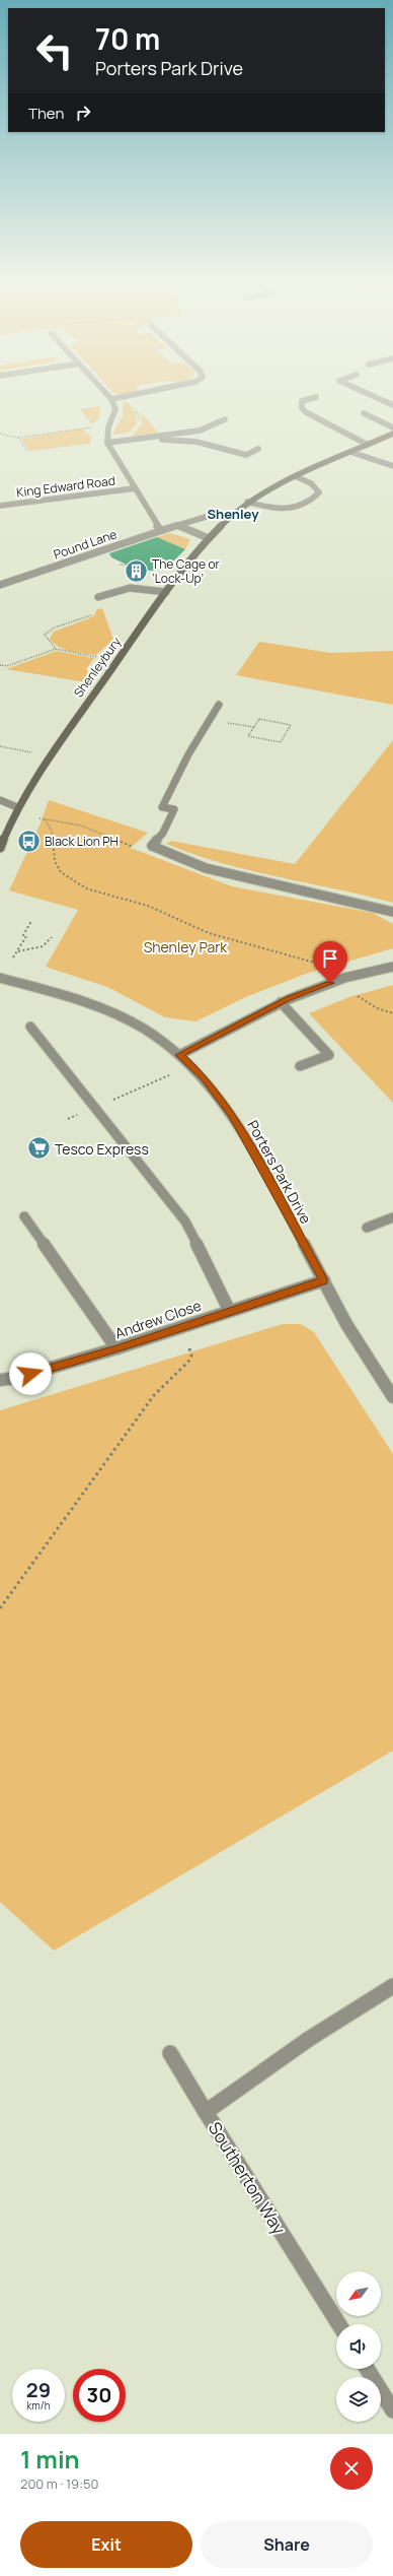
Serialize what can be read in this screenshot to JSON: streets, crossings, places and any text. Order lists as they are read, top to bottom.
{
  "streets": {
    "main road": ["Shenleybury"],
    "street": [
      "King Edward Road",
      "Pound Lane",
      "Porters Park Drive",
      "Andrew Close",
      "Southerton Way"
    ]
  },
  "crossings": [
    ["Pound Lane", "Shenleybury"],
    ["Porters Park Drive", "Andrew Close"]
  ],
  "districts": ["Shenley"],
  "parks": ["Shenley Park"],
  "places": {
    "building": ["The Cage or ‘Lock-Up’"],
    "bus stop": ["Black Lion PH"],
    "supermarket": ["Tesco Express"]
  },
  "north": "bottom left",
  "page": {
    "turn": ["70 m", "Porters Park Drive"],
    "then": "Then",
    "speed": "29 km/h",
    "limit": "30",
    "heading": ["1 min", "200 m · 19:50"],
    "buttons": ["Exit", "Share"]
  }
}
